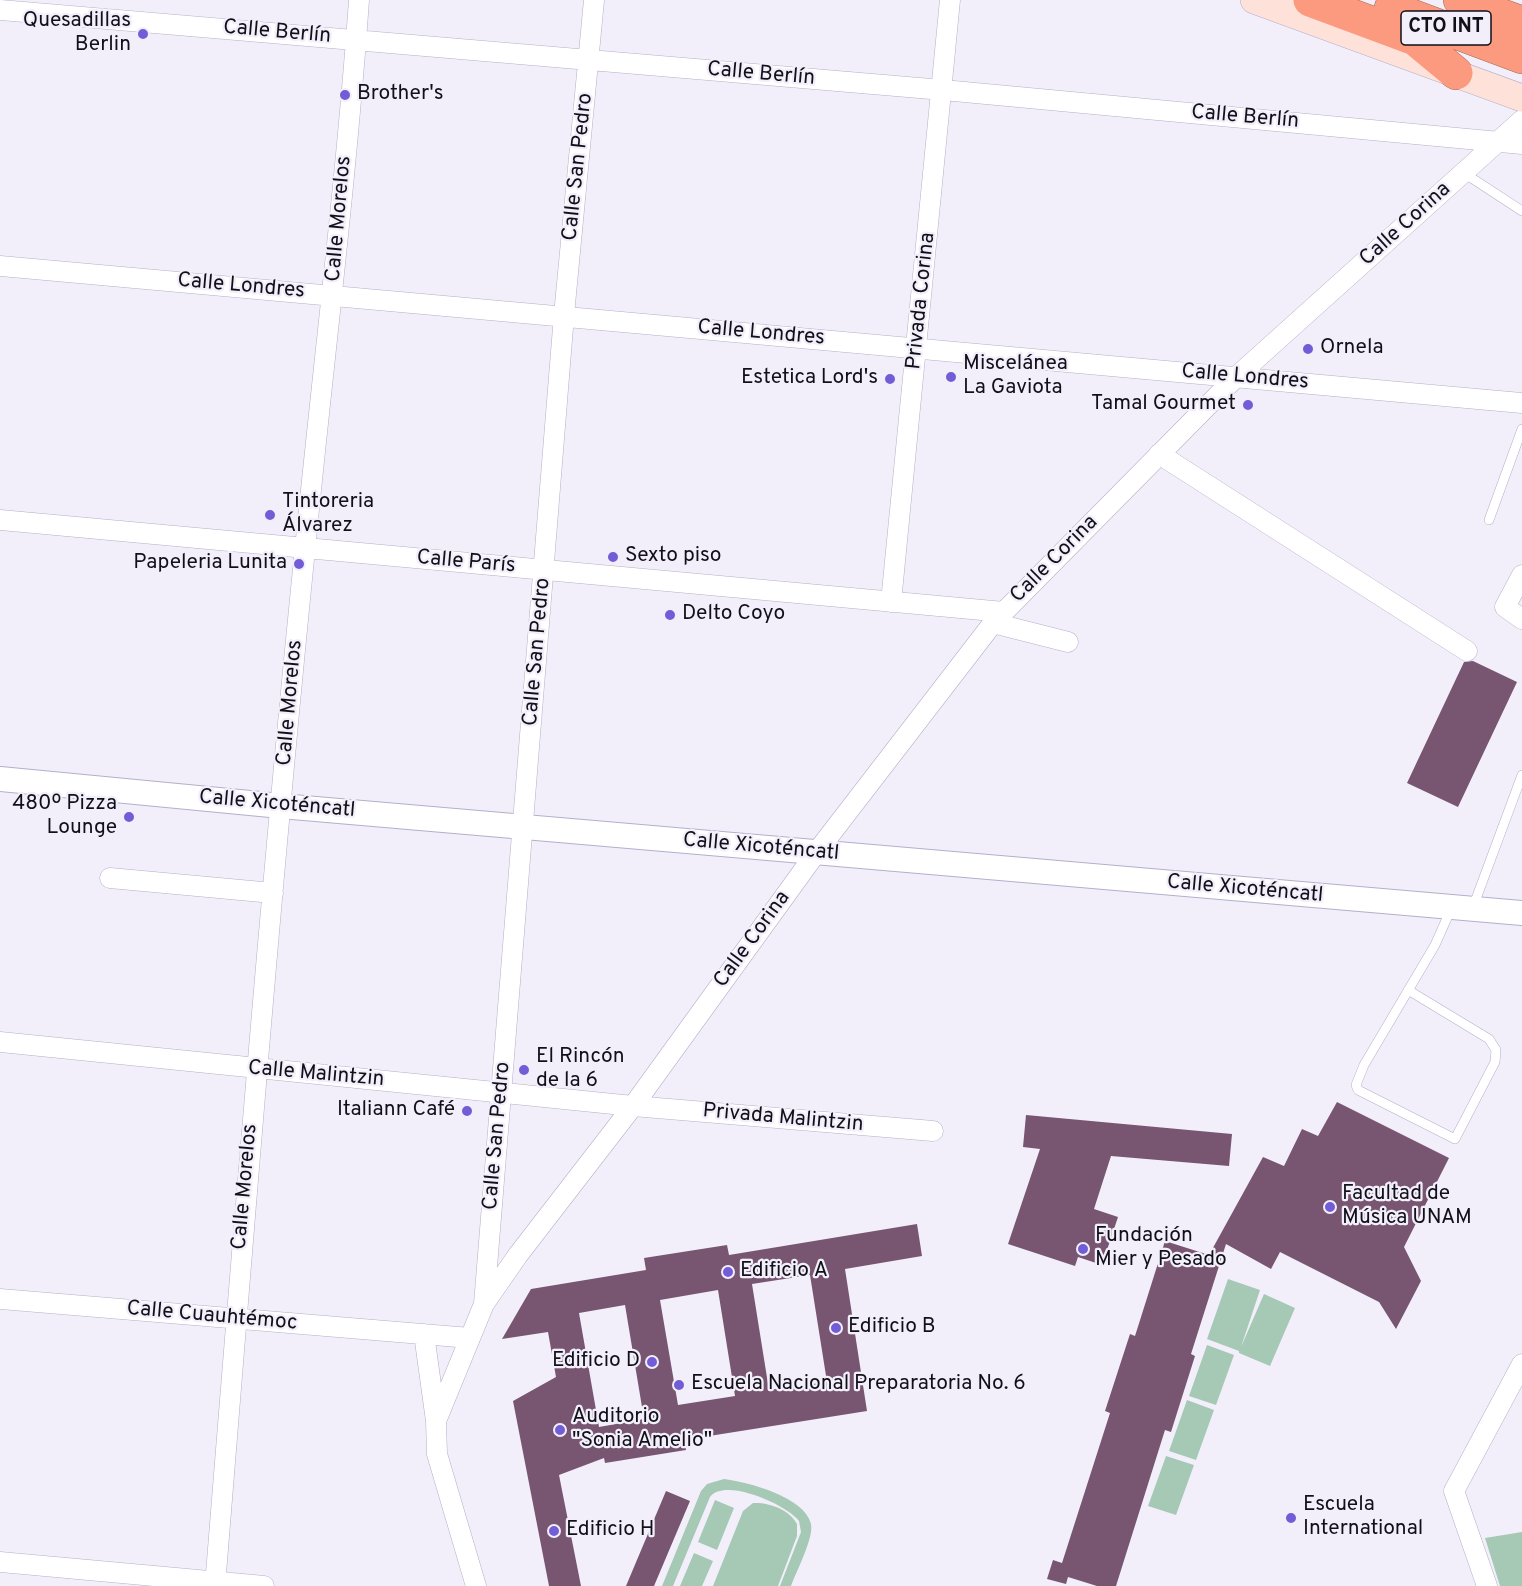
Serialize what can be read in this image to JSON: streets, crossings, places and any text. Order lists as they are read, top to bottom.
{
  "streets": {
    "highway": ["CTO INT"],
    "street": [
      "Calle Berlín",
      "Calle San Pedro",
      "Calle Morelos",
      "Calle Corina",
      "Calle Londres",
      "Privada Corina",
      "Calle París",
      "Calle Xicoténcatl",
      "Calle Malintzin",
      "Privada Malintzin",
      "Calle Cuauhtémoc"
    ]
  },
  "crossings": [
    ["Calle Berlín", "Calle San Pedro"],
    ["Calle Berlín", "Calle Morelos"],
    ["Calle Berlín", "Calle Corina"],
    ["Calle Berlín", "Privada Corina"],
    ["Calle San Pedro", "Calle Corina"],
    ["Calle San Pedro", "Calle Londres"],
    ["Calle San Pedro", "Calle París"],
    ["Calle San Pedro", "Calle Xicoténcatl"],
    ["Calle San Pedro", "Calle Malintzin"],
    ["Calle Morelos", "Calle Londres"],
    ["Calle Morelos", "Calle París"],
    ["Calle Morelos", "Calle Xicoténcatl"],
    ["Calle Morelos", "Calle Malintzin"],
    ["Calle Morelos", "Calle Cuauhtémoc"],
    ["Calle Corina", "Calle Londres"],
    ["Calle Corina", "Calle París"],
    ["Calle Corina", "Calle Xicoténcatl"],
    ["Calle Corina", "Calle Malintzin"],
    ["Calle Corina", "Privada Malintzin"],
    ["Calle Corina", "Calle Cuauhtémoc"],
    ["Calle Londres", "Privada Corina"],
    ["Privada Corina", "Calle París"],
    ["Calle Malintzin", "Privada Malintzin"]
  ],
  "places": [
    "Quesadillas Berlin",
    "Brother's",
    "Ornela",
    "Miscelánea La Gaviota",
    "Estetica Lord's",
    "Tamal Gourmet",
    "Tintoreria Álvarez",
    "Sexto piso",
    "Papeleria Lunita",
    "Delto Coyo",
    "480º Pizza Lounge",
    "El Rincón de la 6",
    "Italiann Café",
    "Facultad de Música UNAM",
    "Fundación Mier y Pesado",
    "Edificio A",
    "Edificio B",
    "Edificio D",
    "Escuela Nacional Preparatoria No. 6",
    "Auditorio \"Sonia Amelio\"",
    "Escuela International",
    "Edificio H"
  ]
}
